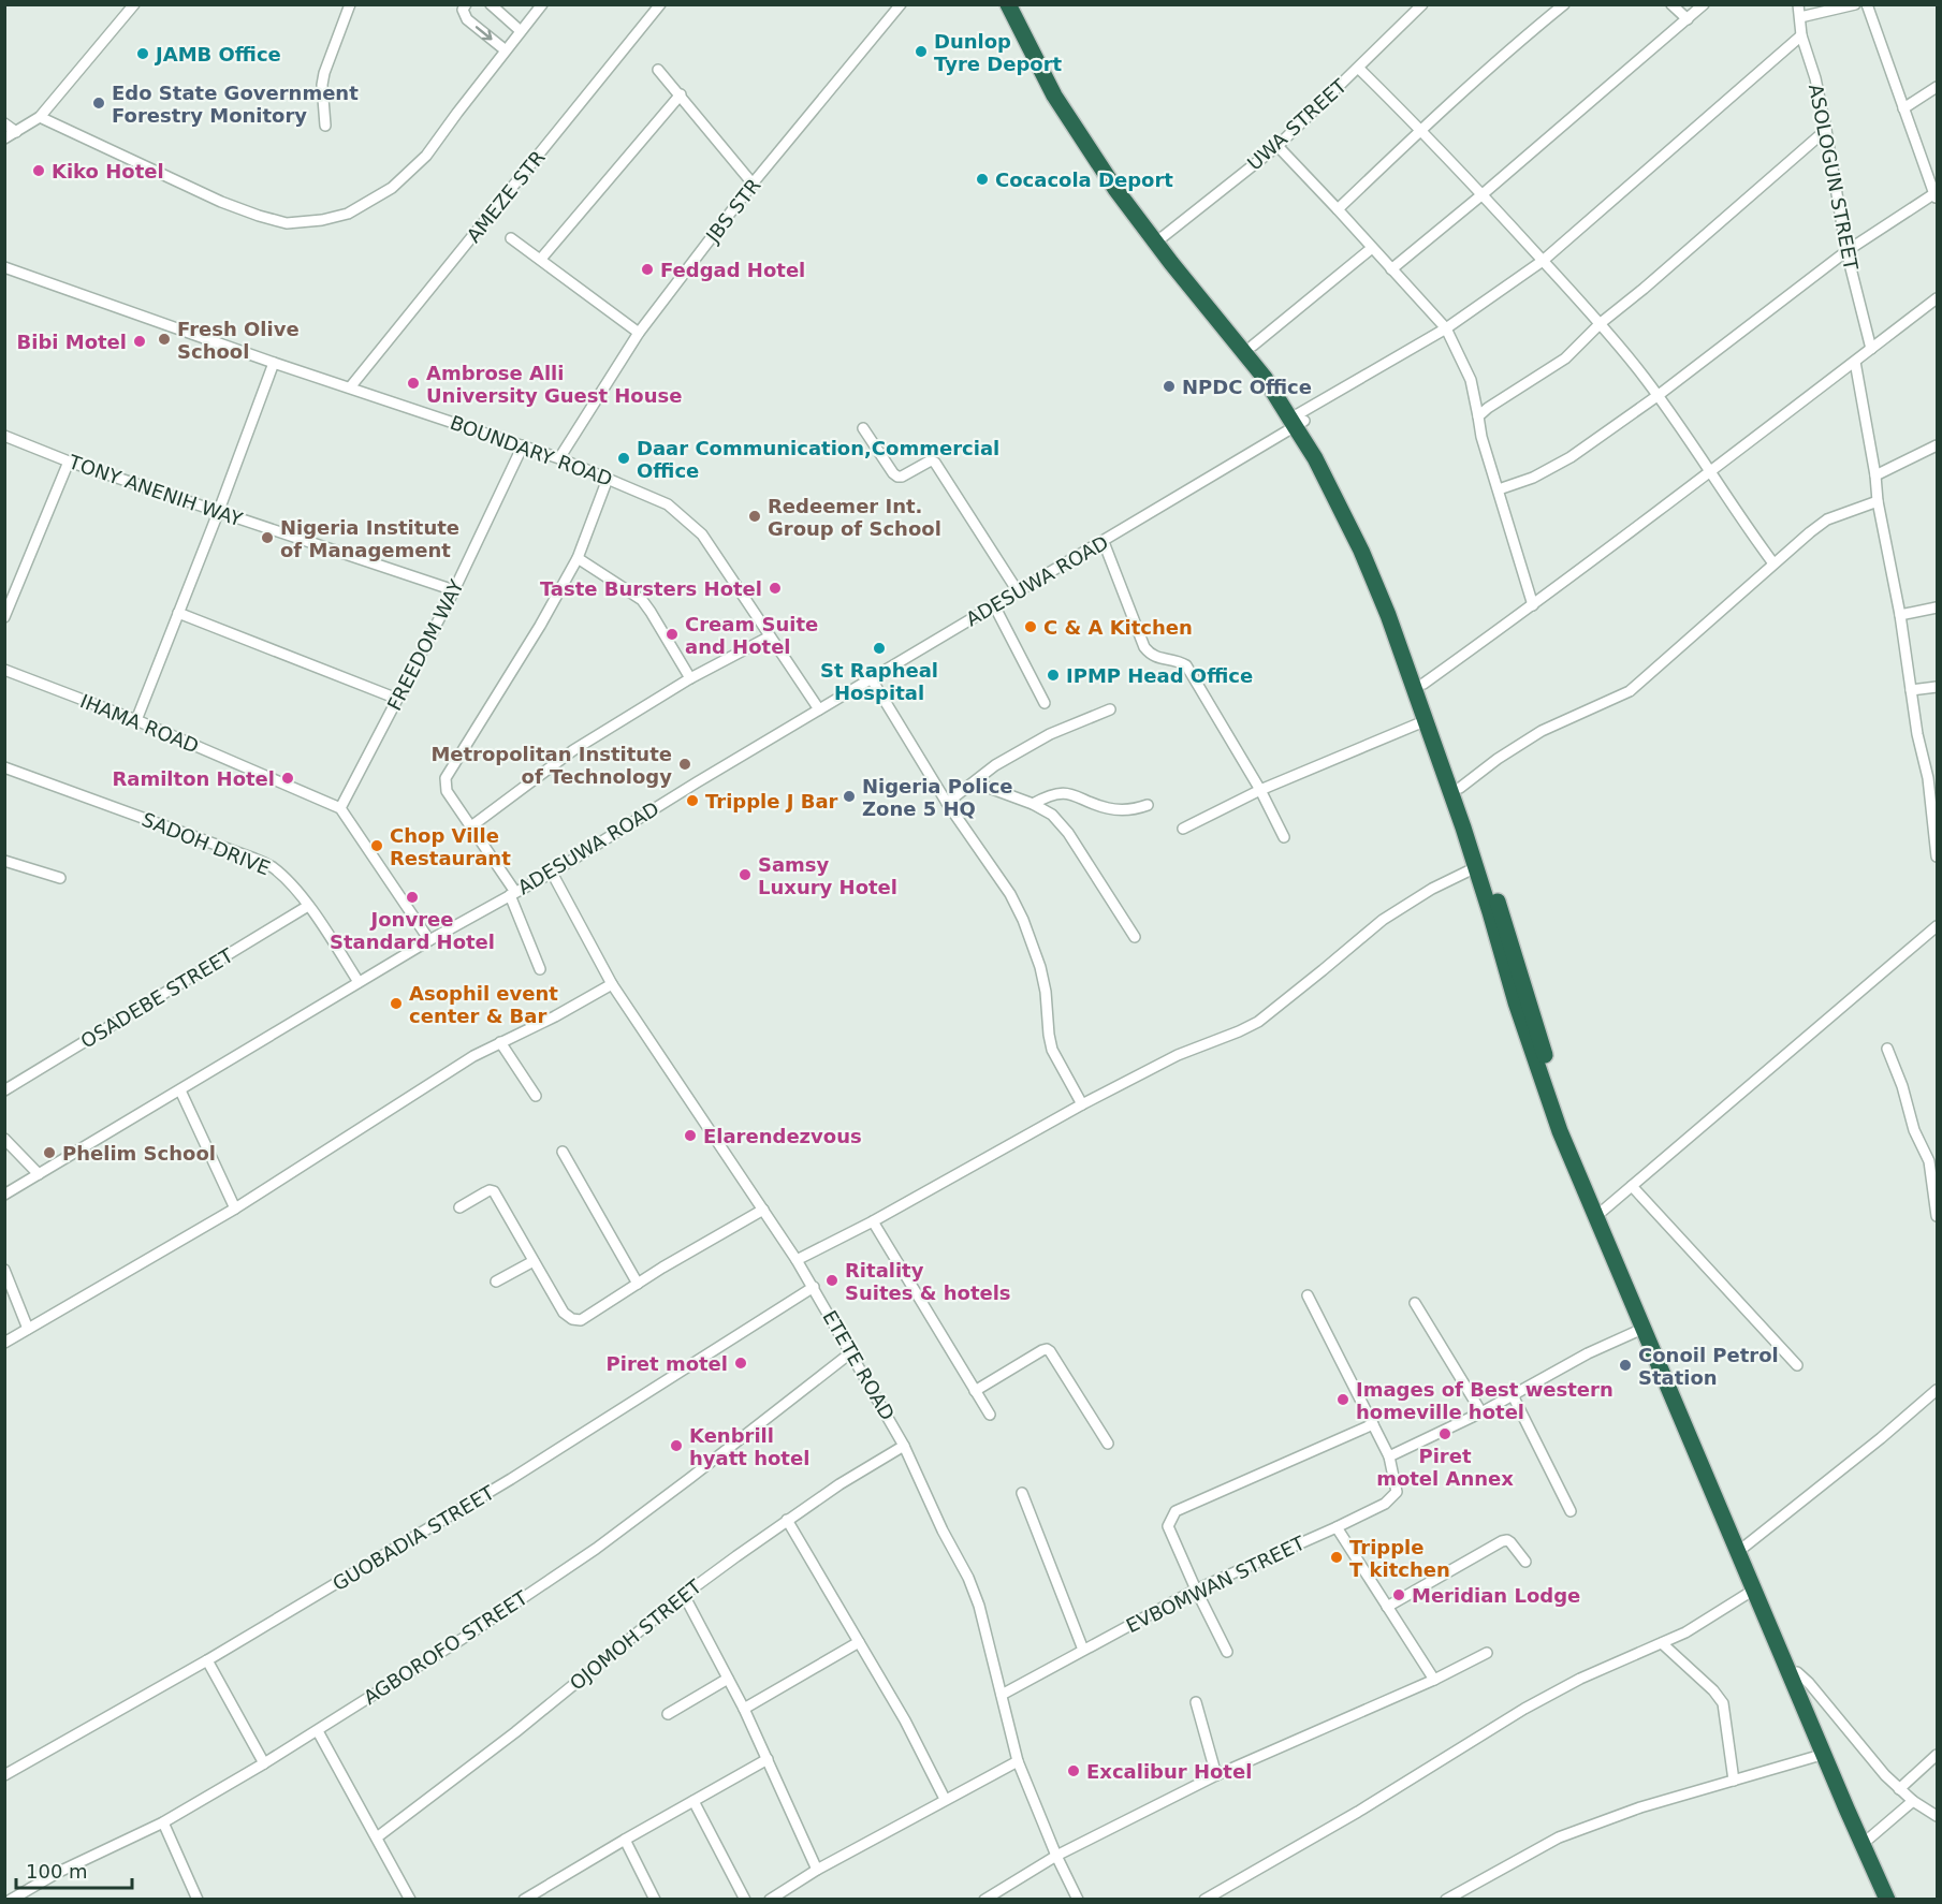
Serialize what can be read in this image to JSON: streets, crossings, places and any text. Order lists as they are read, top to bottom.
{
  "streets": {
    "street": [
      "UWA STREET",
      "ASOLOGUN STREET",
      "AMEZE STR",
      "JBS STR",
      "BOUNDARY ROAD",
      "TONY ANENIH WAY",
      "ADESUWA ROAD",
      "FREEDOM WAY",
      "IHAMA ROAD",
      "SADOH DRIVE",
      "OSADEBE STREET",
      "ETETE ROAD",
      "GUOBADIA STREET",
      "EVBOMWAN STREET",
      "OJOMOH STREET",
      "AGBOROFO STREET"
    ]
  },
  "crossings": [
    ["ASOLOGUN STREET", "ADESUWA ROAD"],
    ["AMEZE STR", "BOUNDARY ROAD"],
    ["JBS STR", "BOUNDARY ROAD"],
    ["BOUNDARY ROAD", "ADESUWA ROAD"],
    ["BOUNDARY ROAD", "FREEDOM WAY"],
    ["TONY ANENIH WAY", "FREEDOM WAY"],
    ["ADESUWA ROAD", "SADOH DRIVE"],
    ["ADESUWA ROAD", "ETETE ROAD"],
    ["FREEDOM WAY", "IHAMA ROAD"],
    ["SADOH DRIVE", "OSADEBE STREET"],
    ["ETETE ROAD", "GUOBADIA STREET"],
    ["ETETE ROAD", "EVBOMWAN STREET"],
    ["ETETE ROAD", "OJOMOH STREET"],
    ["ETETE ROAD", "AGBOROFO STREET"]
  ],
  "places": [
    "Dunlop Tyre Deport",
    "JAMB Office",
    "Edo State Government Forestry Monitory",
    "Kiko Hotel",
    "Cocacola Deport",
    "Fedgad Hotel",
    "Fresh Olive School",
    "Bibi Motel",
    "Ambrose Alli University Guest House",
    "NPDC Office",
    "Daar Communication,Commercial Office",
    "Redeemer Int. Group of School",
    "Nigeria Institute of Management",
    "Taste Bursters Hotel",
    "C & A Kitchen",
    "Cream Suite and Hotel",
    "St Rapheal Hospital",
    "IPMP Head Office",
    "Metropolitan Institute of Technology",
    "Ramilton Hotel",
    "Nigeria Police Zone 5 HQ",
    "Tripple J Bar",
    "Chop Ville Restaurant",
    "Samsy Luxury Hotel",
    "Jonvree Standard Hotel",
    "Asophil event center & Bar",
    "Elarendezvous",
    "Phelim School",
    "Ritality Suites & hotels",
    "Piret motel",
    "Conoil Petrol Station",
    "Images of Best western homeville hotel",
    "Piret motel Annex",
    "Kenbrill hyatt hotel",
    "Tripple T kitchen",
    "Meridian Lodge",
    "Excalibur Hotel"
  ],
  "scale_bar": "100 m"
}
